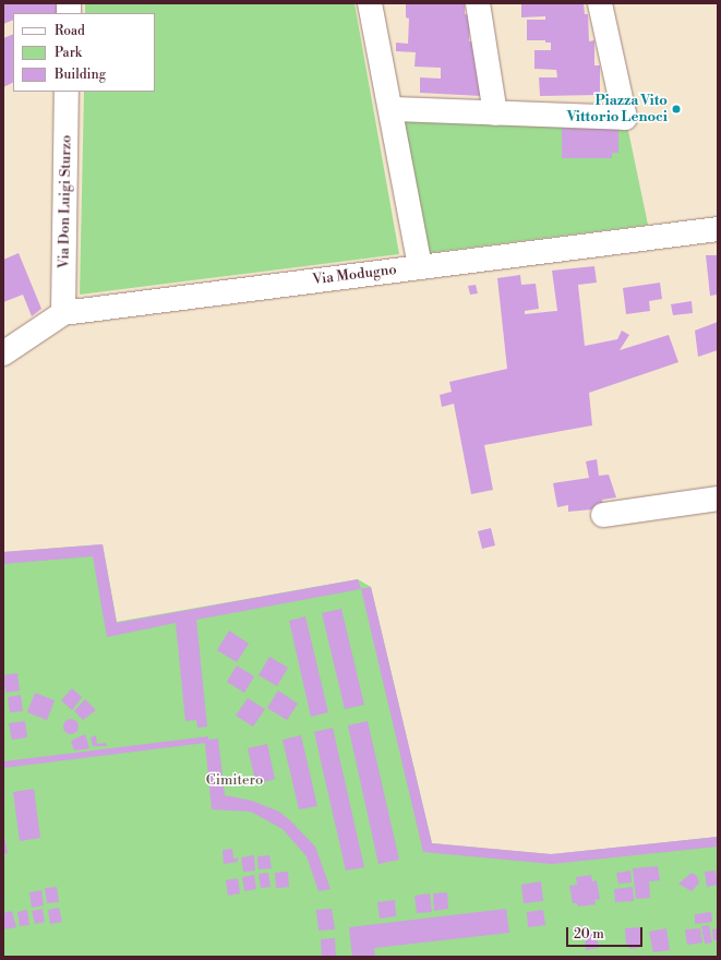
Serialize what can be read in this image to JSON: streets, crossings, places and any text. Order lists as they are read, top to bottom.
{
  "streets": {
    "street": ["Via Don Luigi Sturzo", "Via Modugno"]
  },
  "crossings": [
    ["Via Don Luigi Sturzo", "Via Modugno"]
  ],
  "parks": ["Cimitero"],
  "places": ["Piazza Vito Vittorio Lenoci"],
  "legend": ["Road", "Park", "Building"],
  "scale_bar": "20 m"
}
